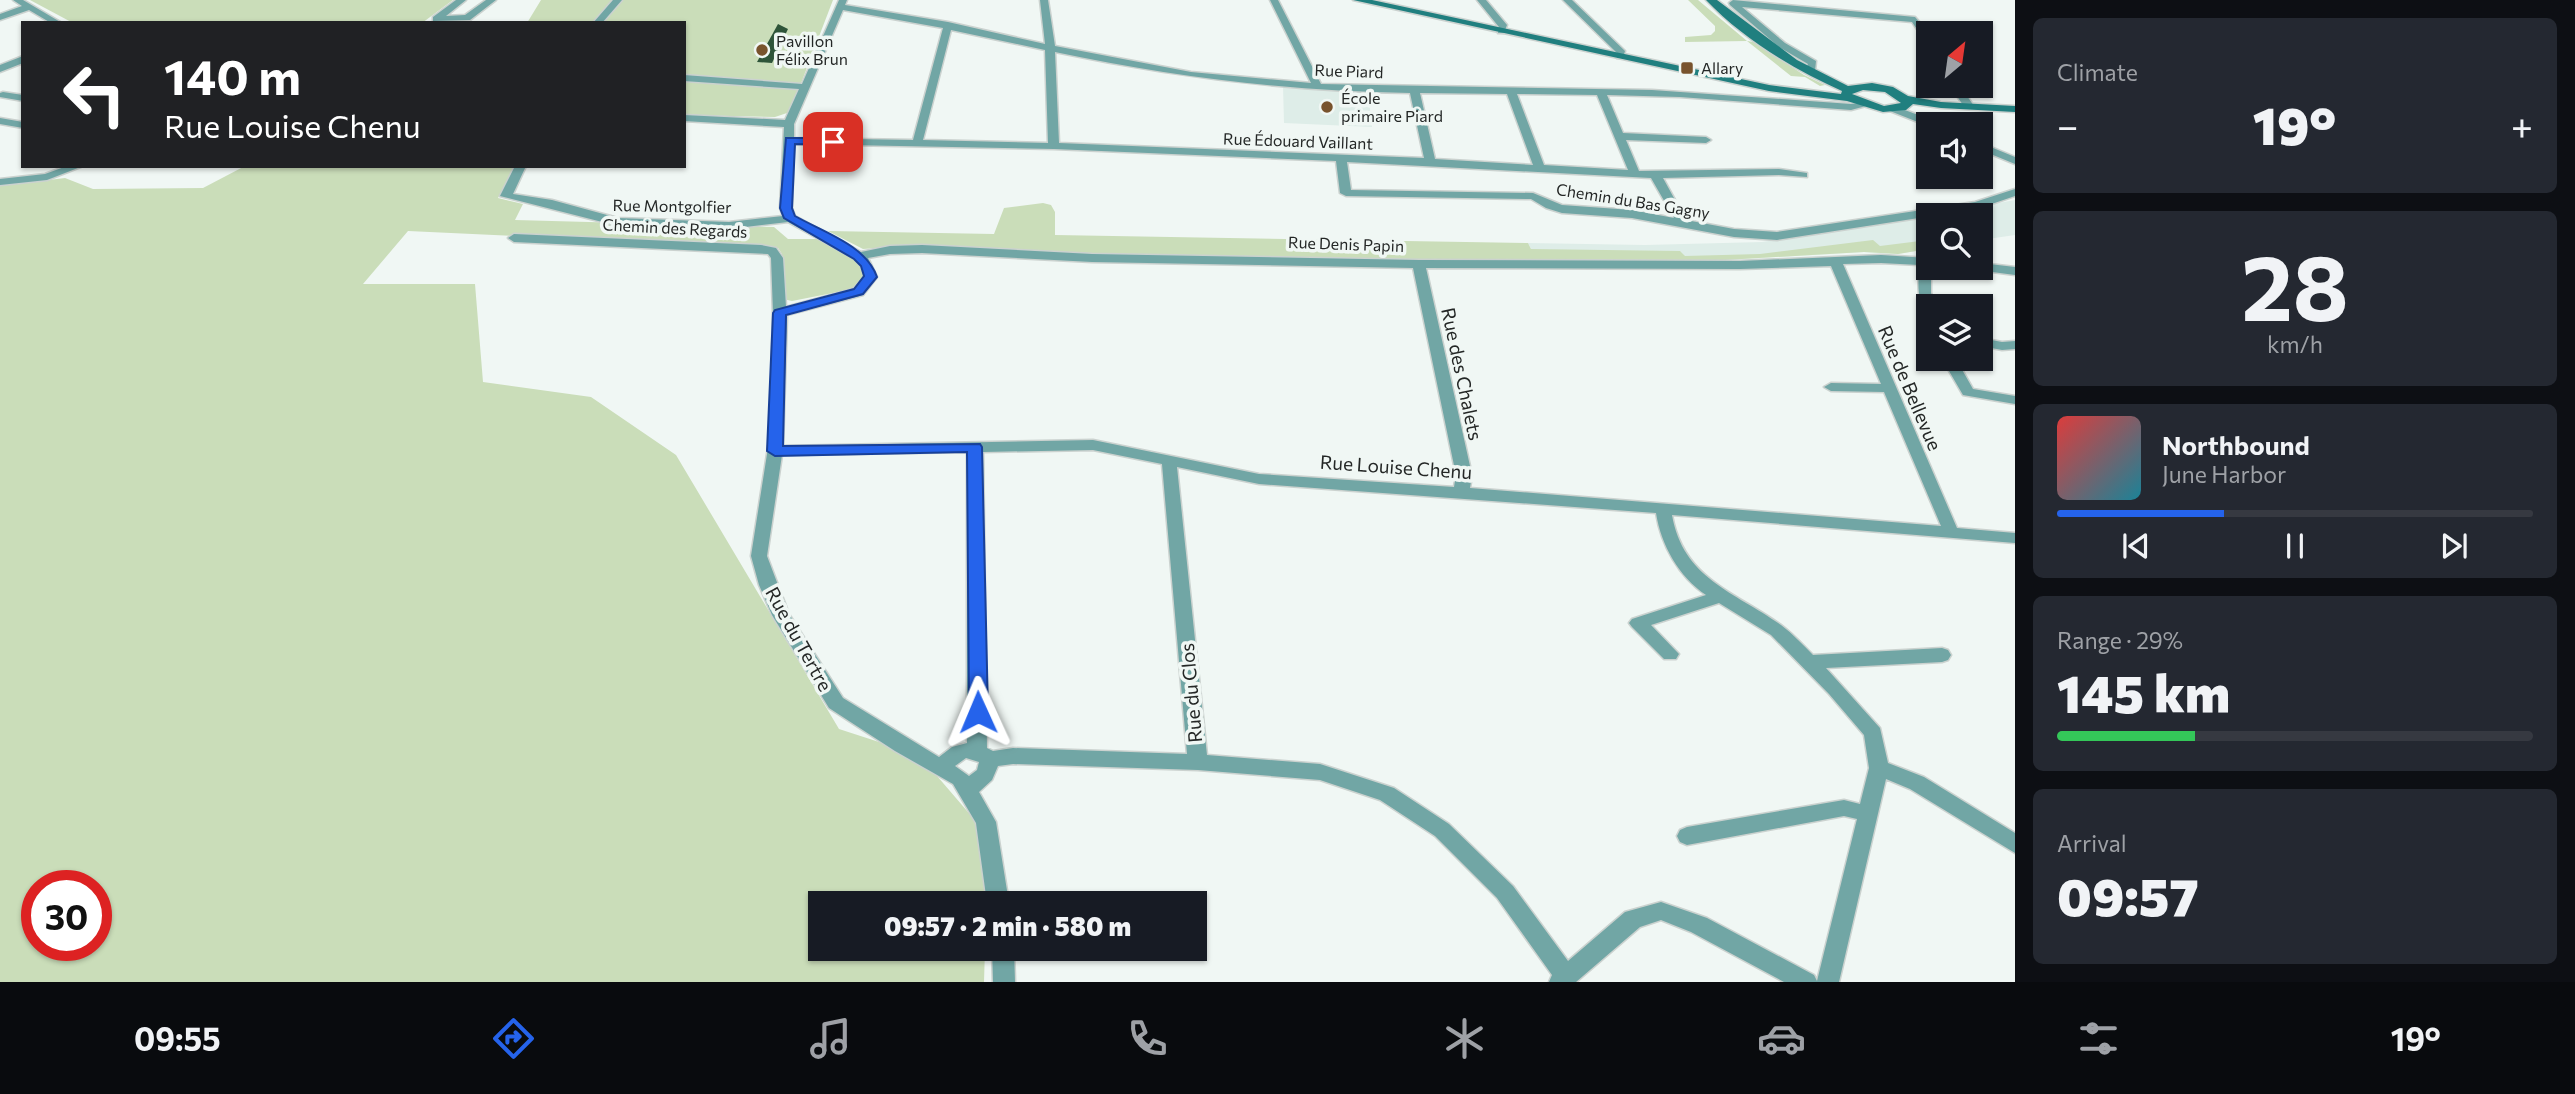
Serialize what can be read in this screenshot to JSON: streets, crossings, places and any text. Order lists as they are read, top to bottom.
{
  "streets": {
    "street": [
      "Rue Piard",
      "Rue Édouard Vaillant",
      "Chemin du Bas Gagny",
      "Rue Montgolfier",
      "Chemin des Regards",
      "Rue Denis Papin",
      "Rue des Chalets",
      "Rue de Bellevue",
      "Rue Louise Chenu",
      "Rue du Tertre",
      "Rue du Clos"
    ]
  },
  "crossings": [
    ["Rue Édouard Vaillant", "Chemin du Bas Gagny"],
    ["Chemin des Regards", "Rue du Tertre"],
    ["Rue Denis Papin", "Rue des Chalets"],
    ["Rue Denis Papin", "Rue de Bellevue"],
    ["Rue des Chalets", "Rue Louise Chenu"],
    ["Rue de Bellevue", "Rue Louise Chenu"],
    ["Rue Louise Chenu", "Rue du Tertre"],
    ["Rue Louise Chenu", "Rue du Clos"],
    ["Rue du Tertre", "Rue du Clos"]
  ],
  "places": {
    "other": ["Pavillon Félix Brun", "École primaire Piard"],
    "transit": ["Allary"]
  },
  "north": "top right",
  "page": {
    "tile": [
      "Climate",
      ["28", "km/h"],
      ["Range · 29%", "145 km"],
      ["Arrival", "09:57"]
    ],
    "turn": ["140 m", "Rue Louise Chenu"],
    "heat": ["−", "19°", "+"],
    "song": ["Northbound", "June Harbor"],
    "limit": "30",
    "trip": "09:57 · 2 min · 580 m",
    "tabs": ["09:55", "19°"]
  }
}
